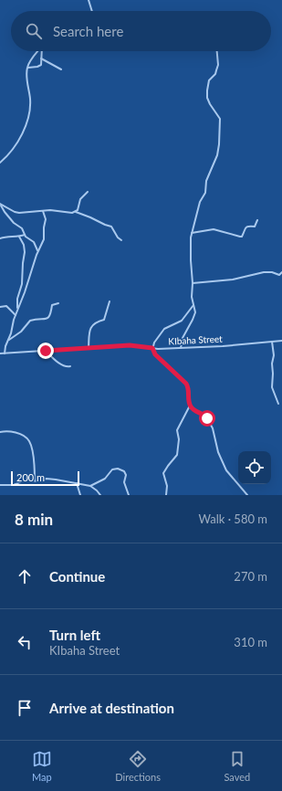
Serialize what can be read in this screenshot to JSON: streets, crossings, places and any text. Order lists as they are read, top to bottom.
{
  "streets": {
    "street": ["KIbaha Street"]
  },
  "scale_bar": "200 m",
  "page": {
    "search": "Search here",
    "scale": "200 m",
    "heading": ["8 min", "Walk · 580 m"],
    "list": [
      ["Continue", "270 m"],
      ["Turn left", "KIbaha Street", "310 m"],
      "Arrive at destination"
    ],
    "nav": ["Map", "Directions", "Saved"]
  }
}
